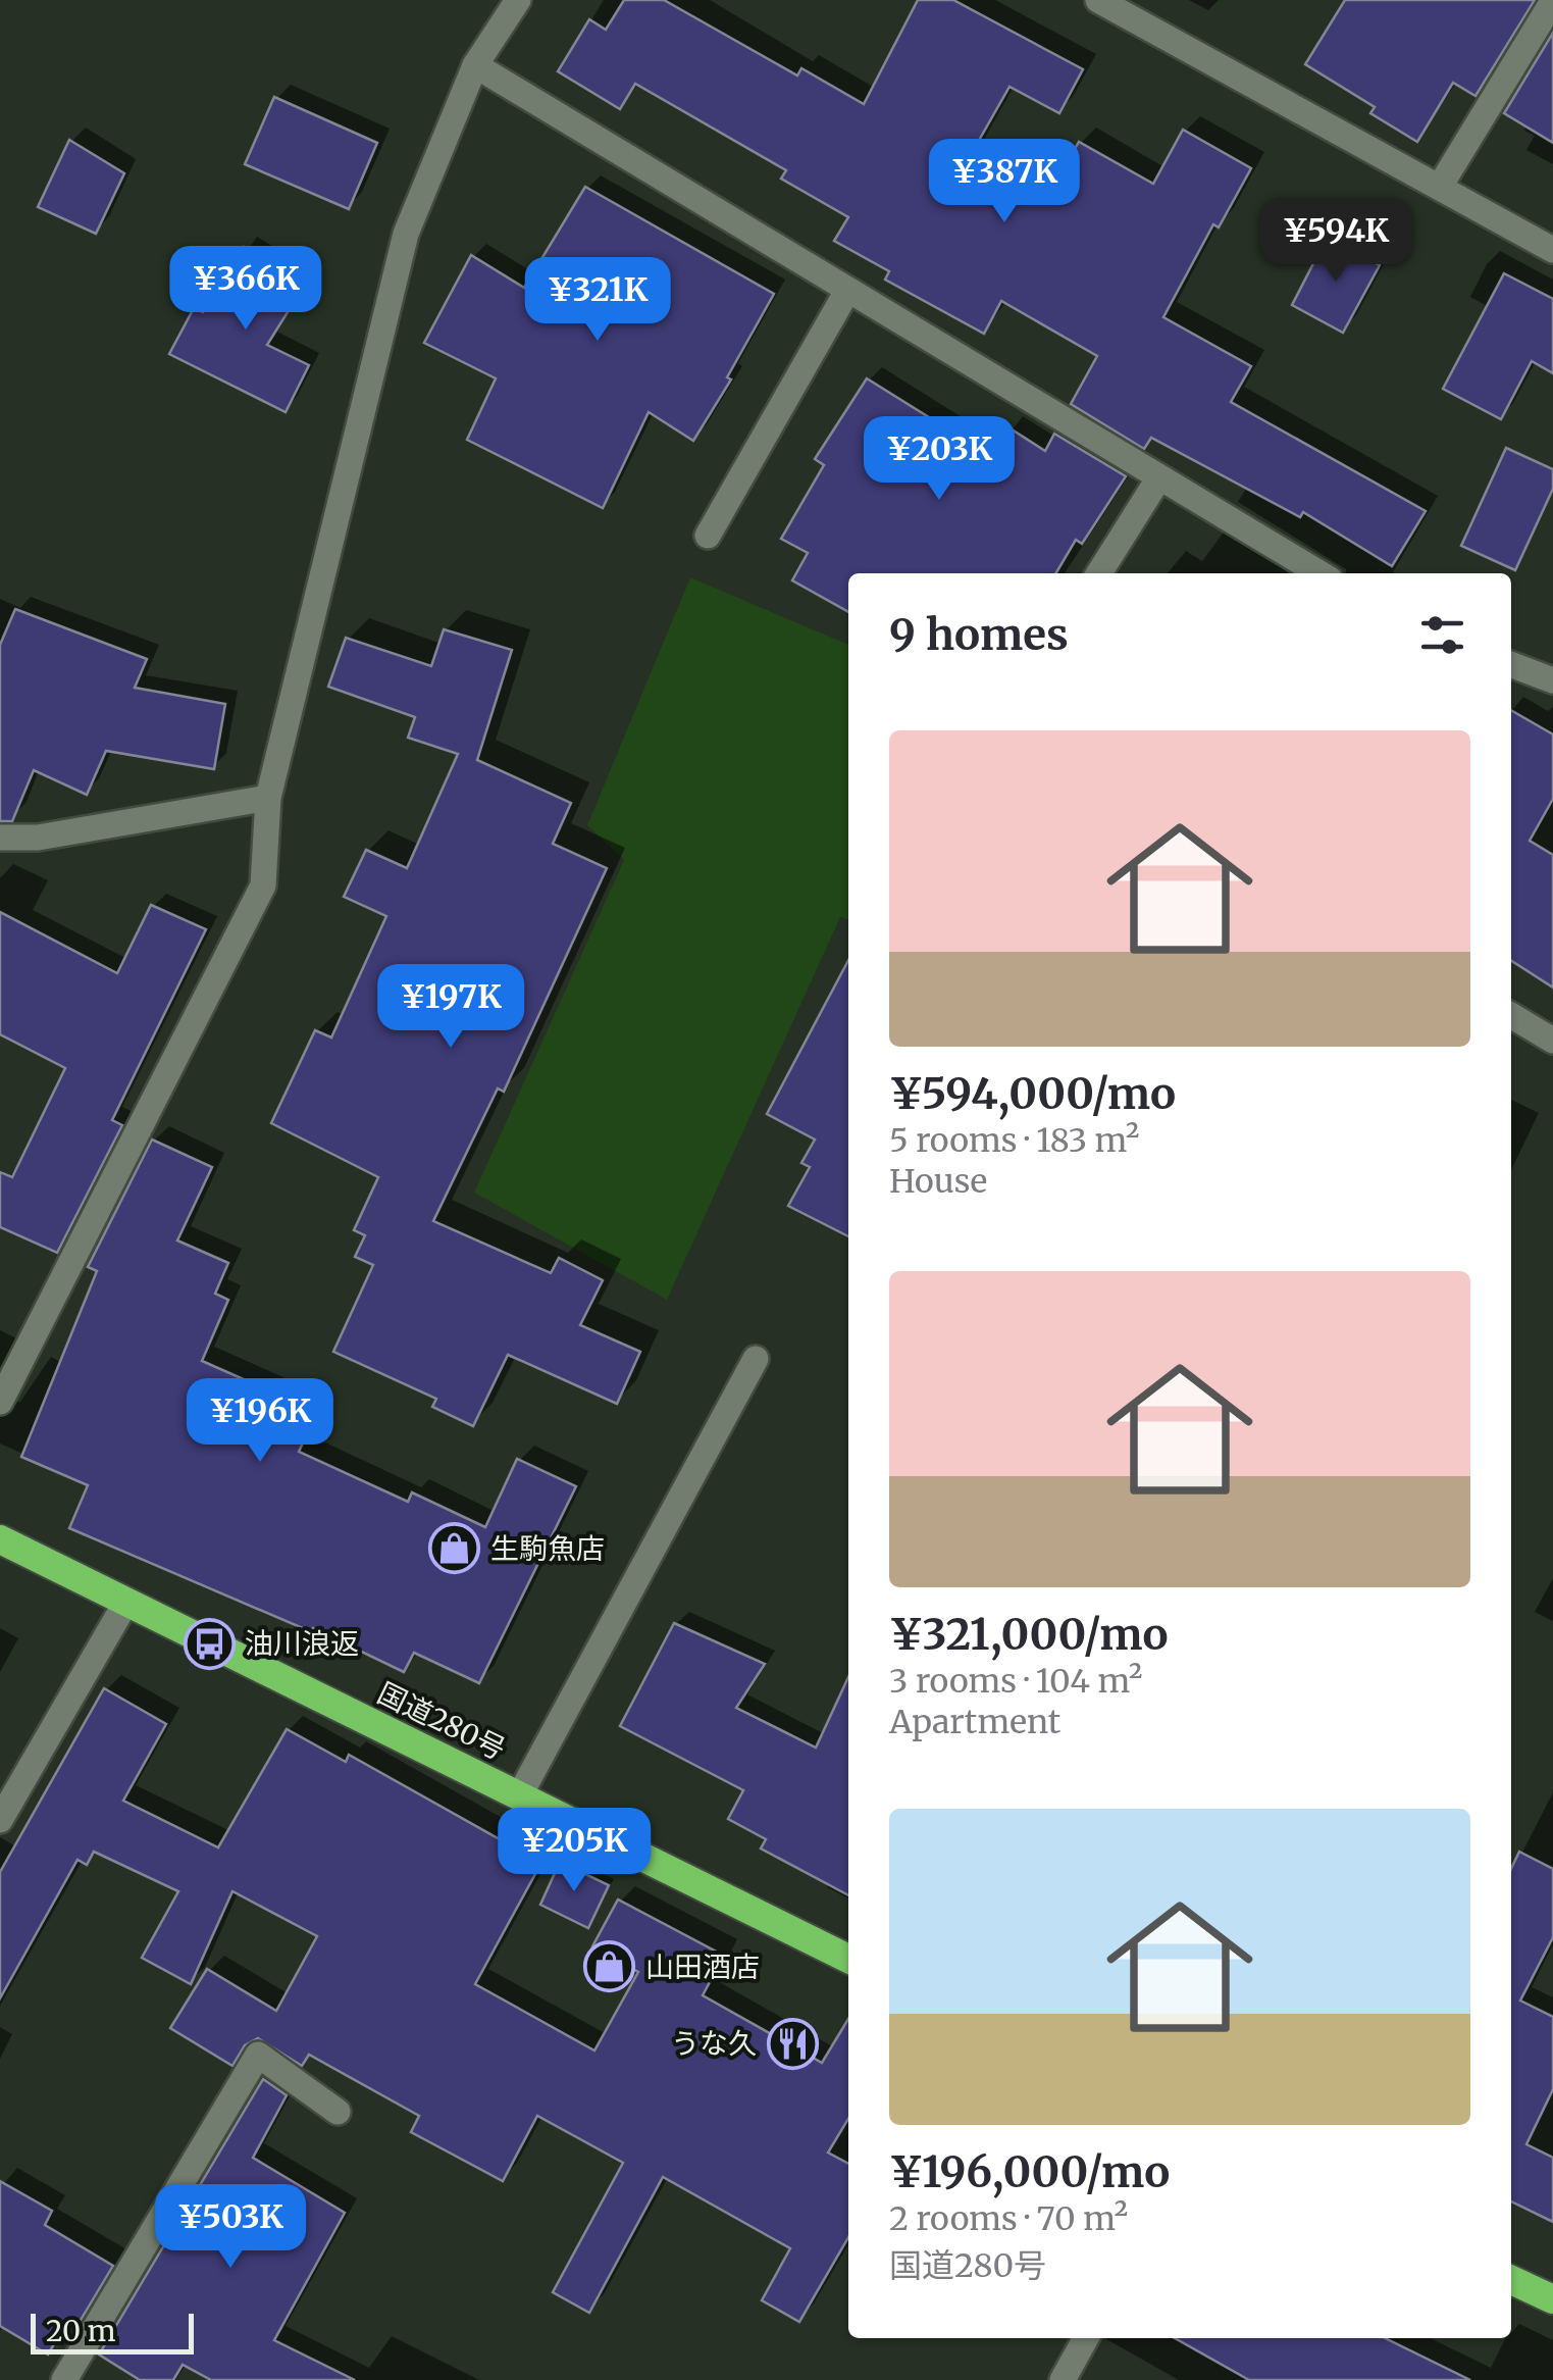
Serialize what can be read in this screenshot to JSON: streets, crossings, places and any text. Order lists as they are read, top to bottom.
{
  "streets": {
    "highway": ["国道280号"]
  },
  "places": {
    "shop": ["生駒魚店", "山田酒店"],
    "bus stop": ["油川浪返"],
    "restaurant": ["うな久"]
  },
  "scale_bar": "20 m",
  "page": {
    "price": [
      "¥387K",
      "¥594K",
      "¥366K",
      "¥321K",
      "¥203K",
      "¥197K",
      "¥196K",
      "¥205K",
      "¥503K"
    ],
    "heading": "9 homes",
    "list": [
      {
        "name": "¥594,000/mo",
        "note": "5 rooms · 183 m² · House"
      },
      {
        "name": "¥321,000/mo",
        "note": "3 rooms · 104 m² · Apartment"
      },
      {
        "name": "¥196,000/mo",
        "note": "2 rooms · 70 m² · 国道280号"
      }
    ],
    "scale": "20 m"
  }
}
